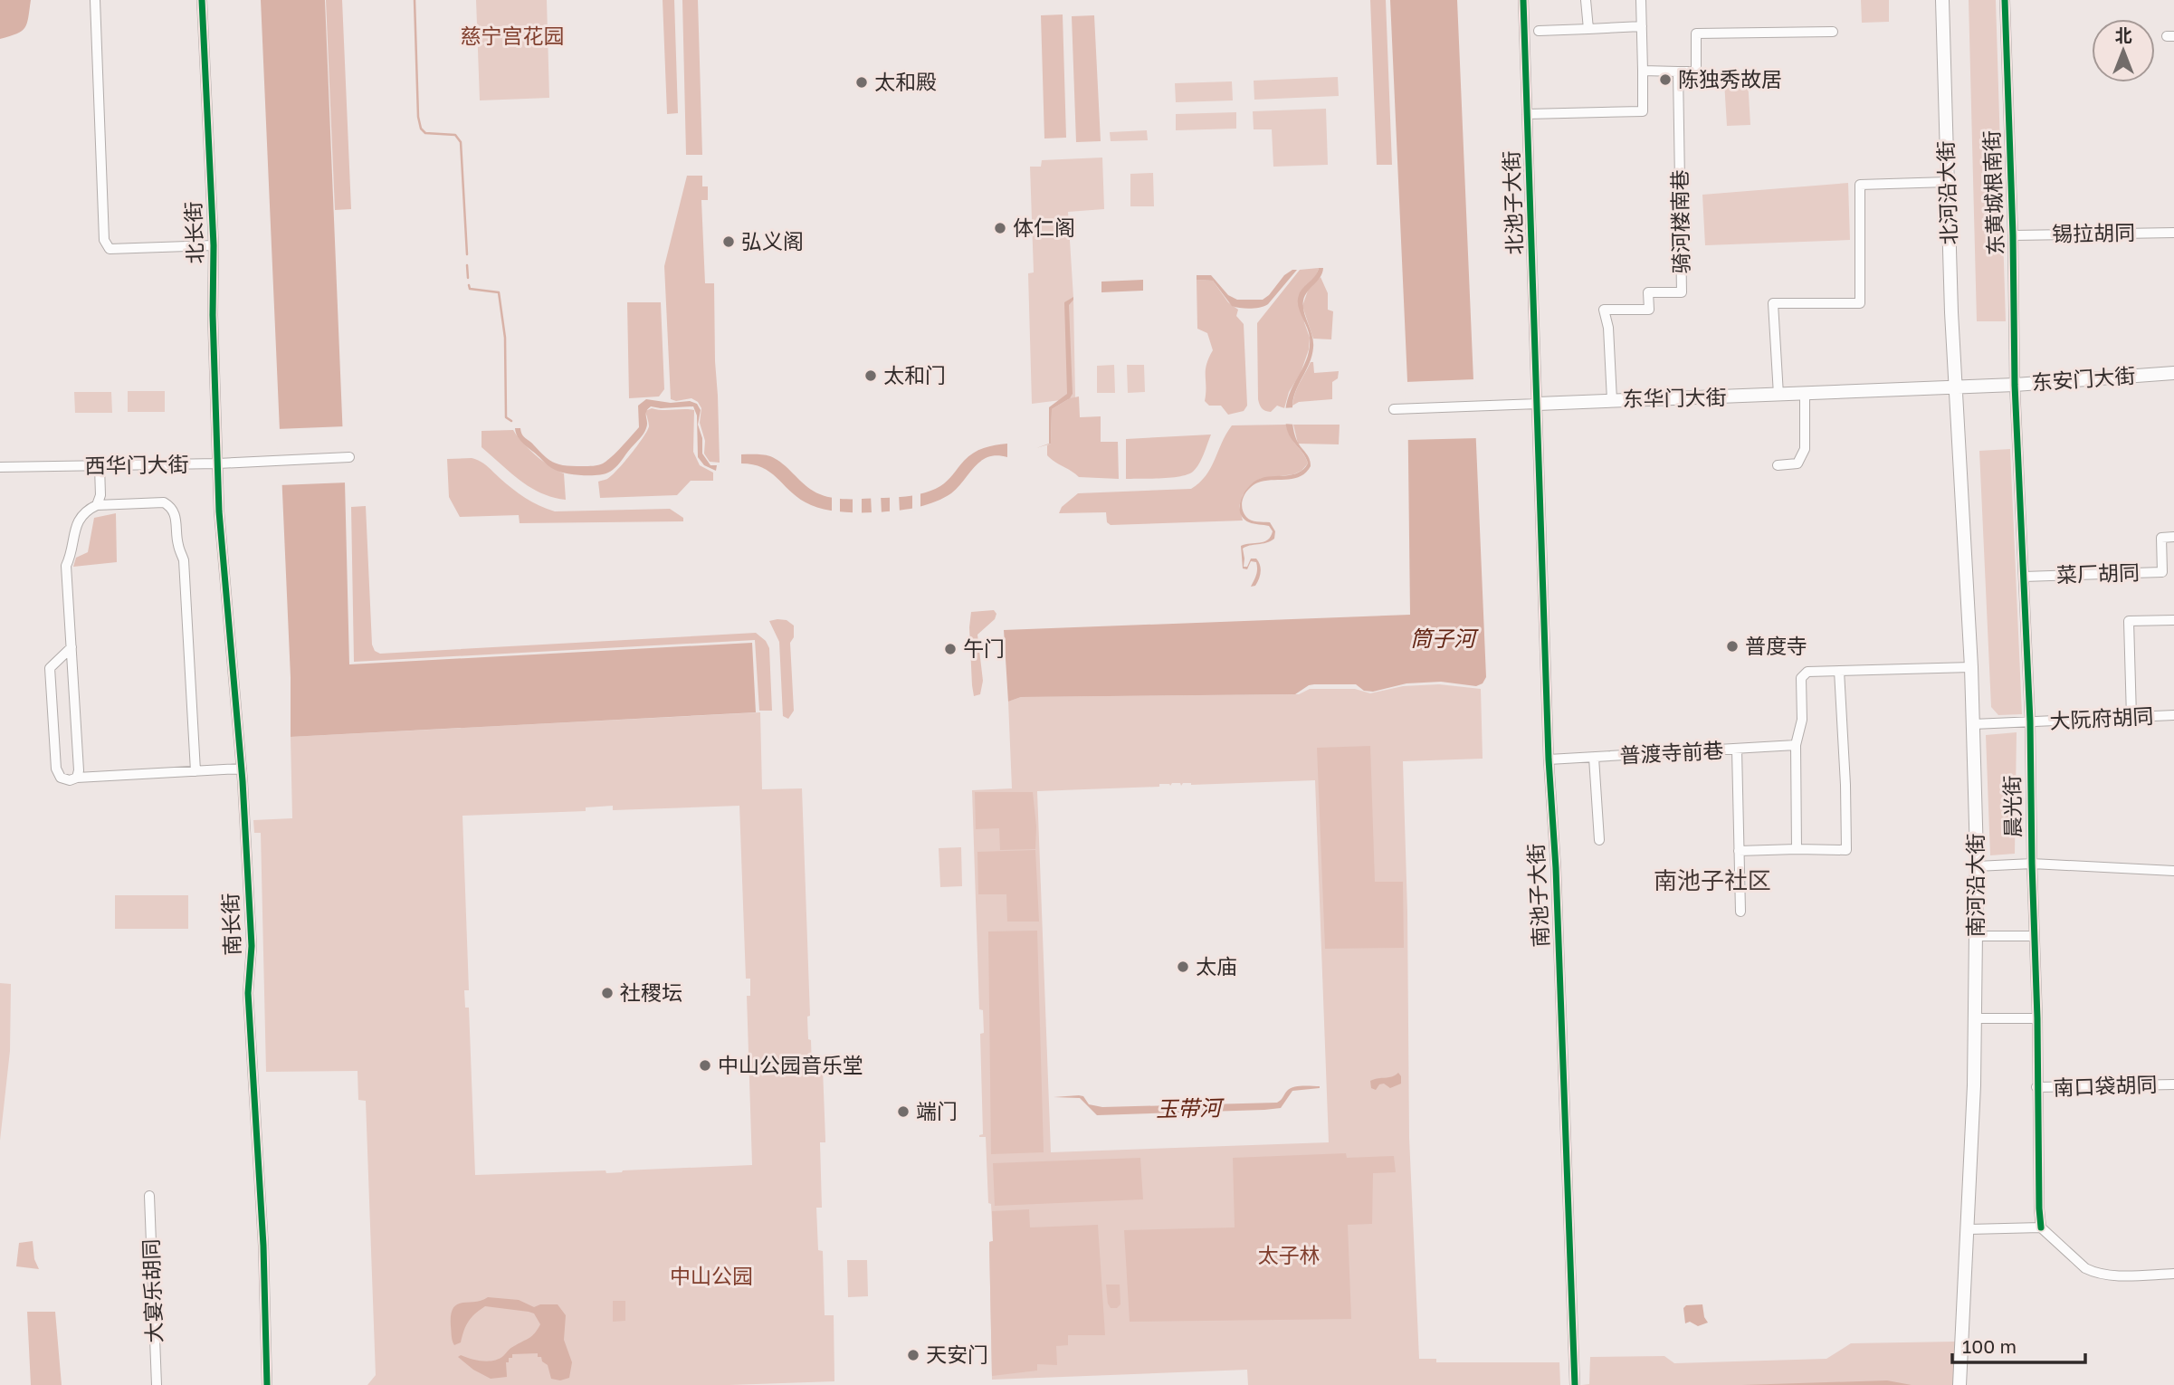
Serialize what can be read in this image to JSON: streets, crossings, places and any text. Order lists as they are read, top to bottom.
{
  "streets": {
    "main road": [
      "北河沿大街",
      "东安门大街",
      "东华门大街",
      "南河沿大街"
    ],
    "street": [
      "东黄城根南街",
      "北池子大街",
      "骑河楼南巷",
      "北长街",
      "锡拉胡同",
      "西华门大街",
      "菜厂胡同",
      "大阮府胡同",
      "普渡寺前巷",
      "晨光街",
      "南池子大街",
      "南长街",
      "南口袋胡同",
      "大宴乐胡同"
    ]
  },
  "crossings": [
    ["北河沿大街", "东安门大街"],
    ["北河沿大街", "东华门大街"],
    ["北河沿大街", "南河沿大街"],
    ["东黄城根南街", "锡拉胡同"],
    ["东黄城根南街", "东安门大街"],
    ["东黄城根南街", "晨光街"],
    ["北池子大街", "东华门大街"],
    ["北池子大街", "南池子大街"],
    ["骑河楼南巷", "东华门大街"],
    ["北长街", "西华门大街"],
    ["北长街", "南长街"],
    ["东安门大街", "东华门大街"],
    ["东安门大街", "晨光街"],
    ["东安门大街", "南河沿大街"],
    ["东华门大街", "南河沿大街"],
    ["东华门大街", "南池子大街"],
    ["西华门大街", "南长街"],
    ["菜厂胡同", "晨光街"],
    ["大阮府胡同", "晨光街"],
    ["大阮府胡同", "南河沿大街"],
    ["普渡寺前巷", "南池子大街"],
    ["晨光街", "南口袋胡同"]
  ],
  "districts": ["南池子社区"],
  "water": ["筒子河", "玉带河"],
  "parks": ["慈宁宫花园", "太子林", "中山公园"],
  "places": [
    "陈独秀故居",
    "太和殿",
    "体仁阁",
    "弘义阁",
    "太和门",
    "普度寺",
    "午门",
    "太庙",
    "社稷坛",
    "中山公园音乐堂",
    "端门",
    "天安门"
  ],
  "scale_bar": "100 m",
  "north": "top"
}
